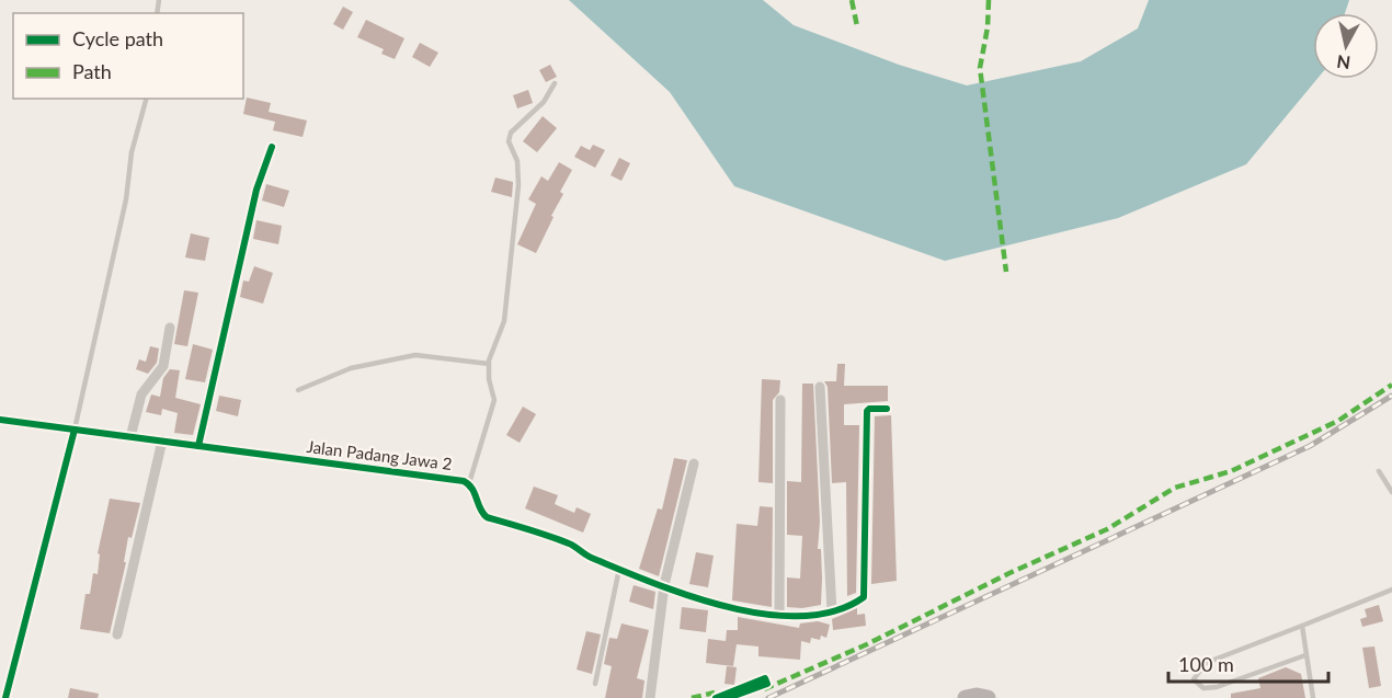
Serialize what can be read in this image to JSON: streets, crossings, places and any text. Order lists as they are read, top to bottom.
{
  "streets": {
    "street": ["Jalan Padang Jawa 2"]
  },
  "legend": ["Cycle path", "Path"],
  "scale_bar": "100 m",
  "north": "bottom"
}
